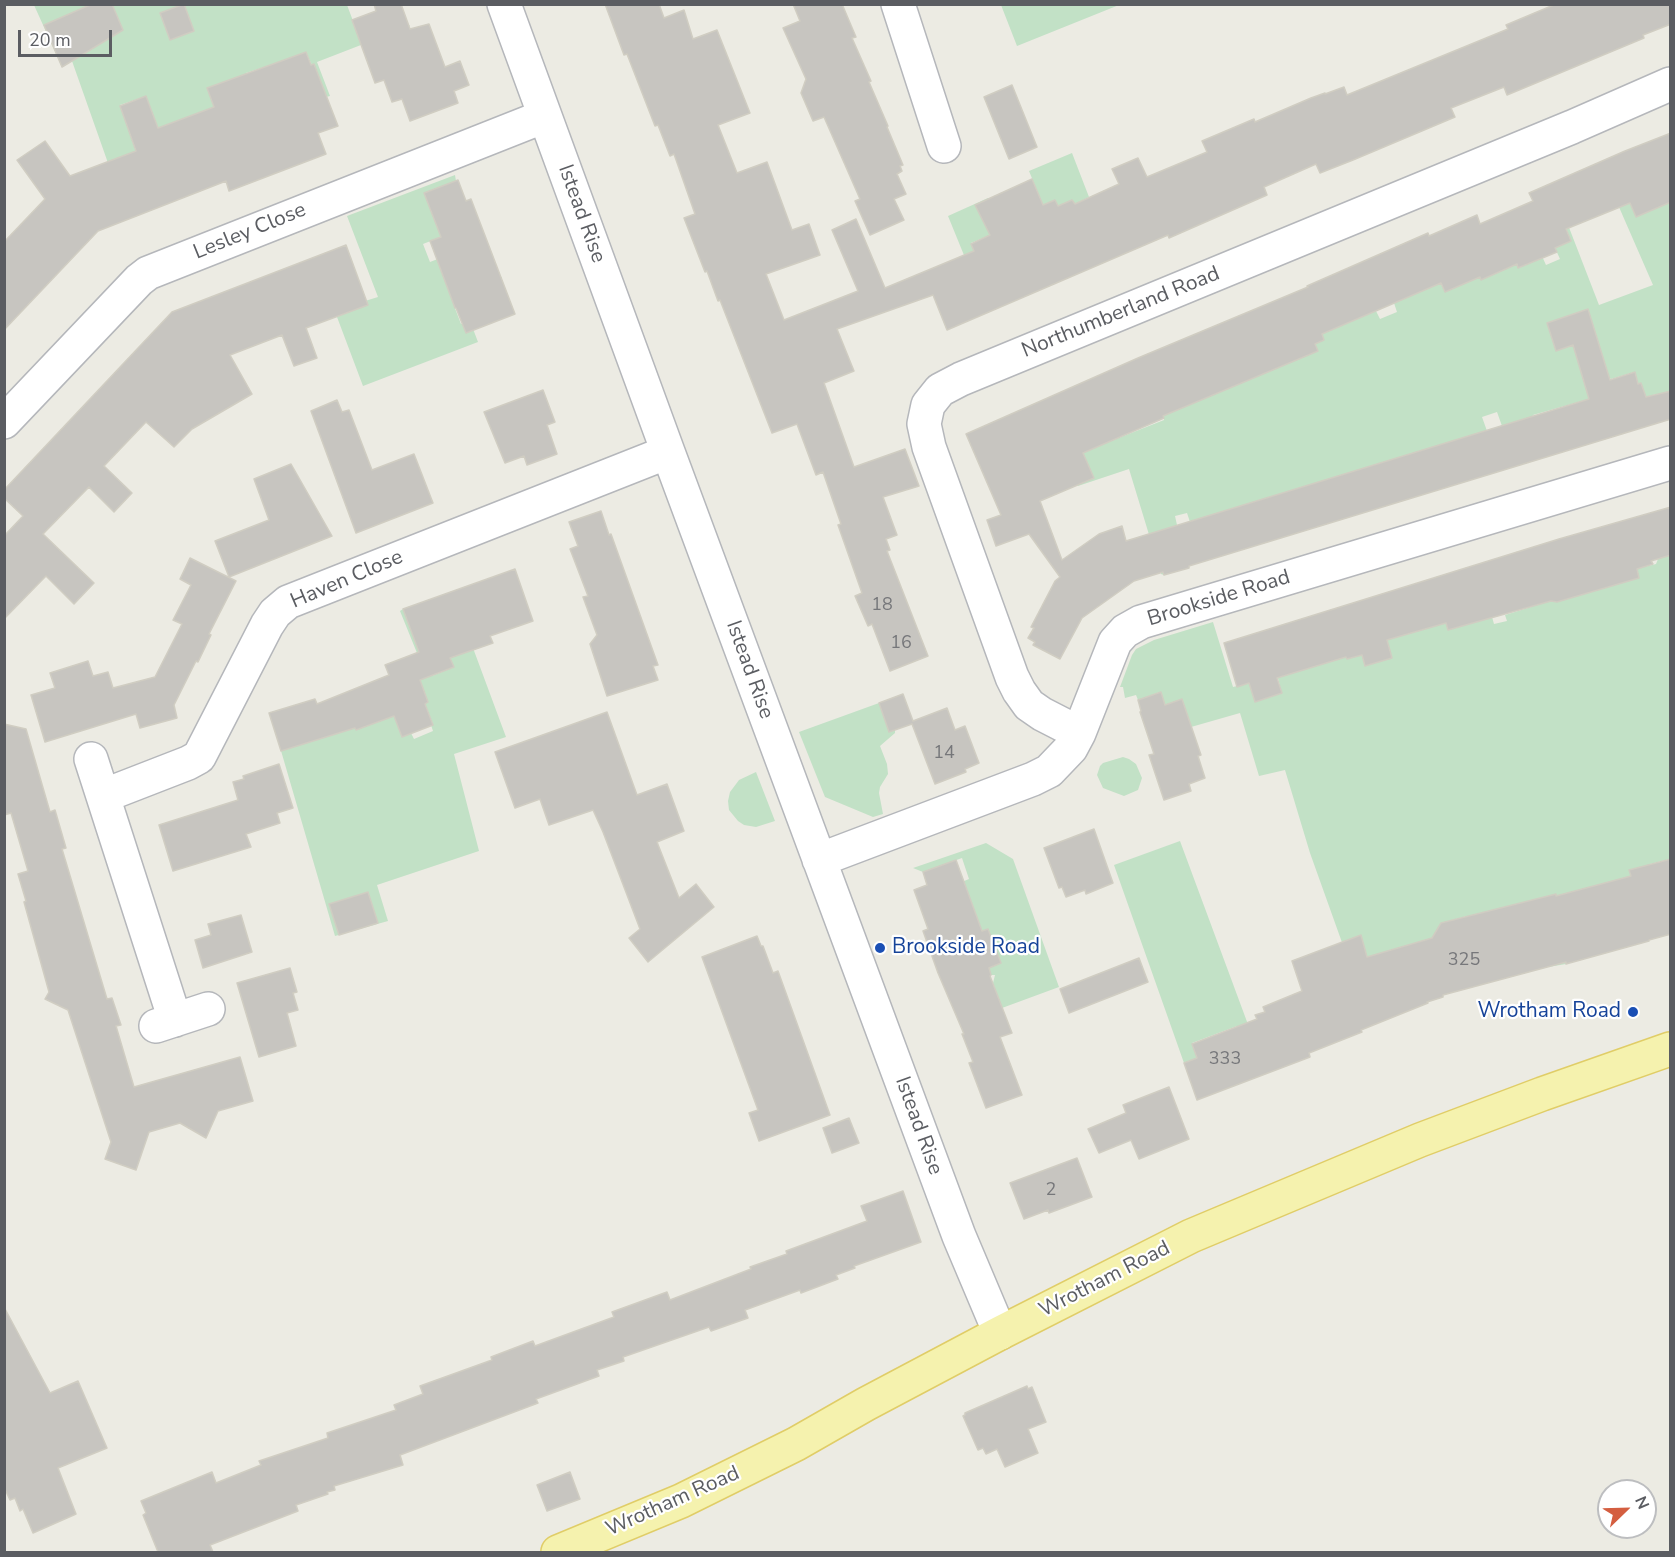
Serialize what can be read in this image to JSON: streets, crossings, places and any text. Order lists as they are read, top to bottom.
{
  "streets": {
    "main road": ["Wrotham Road"],
    "street": [
      "Istead Rise",
      "Lesley Close",
      "Northumberland Road",
      "Haven Close",
      "Brookside Road"
    ]
  },
  "crossings": [
    ["Istead Rise", "Lesley Close"],
    ["Istead Rise", "Haven Close"],
    ["Istead Rise", "Brookside Road"],
    ["Istead Rise", "Wrotham Road"],
    ["Northumberland Road", "Brookside Road"]
  ],
  "places": ["Brookside Road", "Wrotham Road"],
  "house_numbers": [
    "18",
    "16",
    "14",
    "325",
    "333",
    "2"
  ],
  "scale_bar": "20 m",
  "north": "top right"
}
